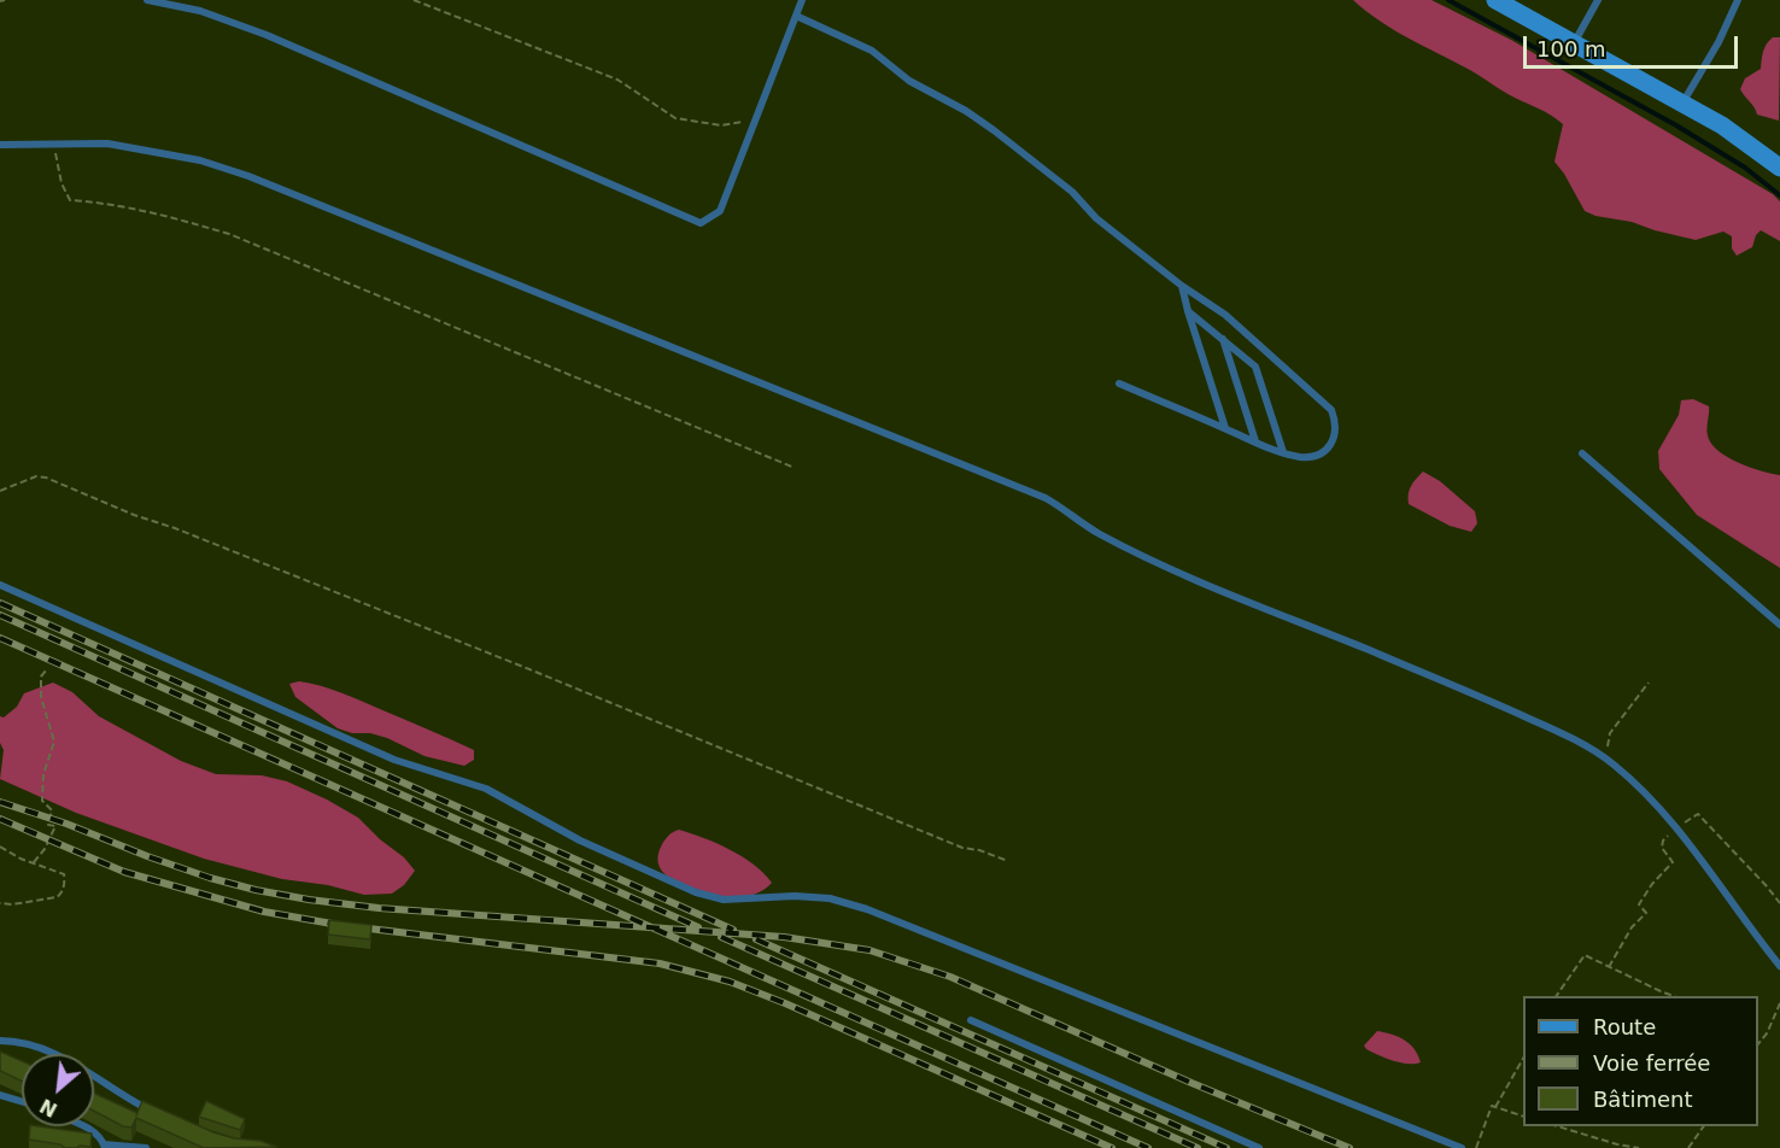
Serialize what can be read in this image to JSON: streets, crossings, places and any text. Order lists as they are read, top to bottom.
{
  "legend": ["Route", "Voie ferrée", "Bâtiment"],
  "scale_bar": "100 m",
  "north": "bottom left"
}
